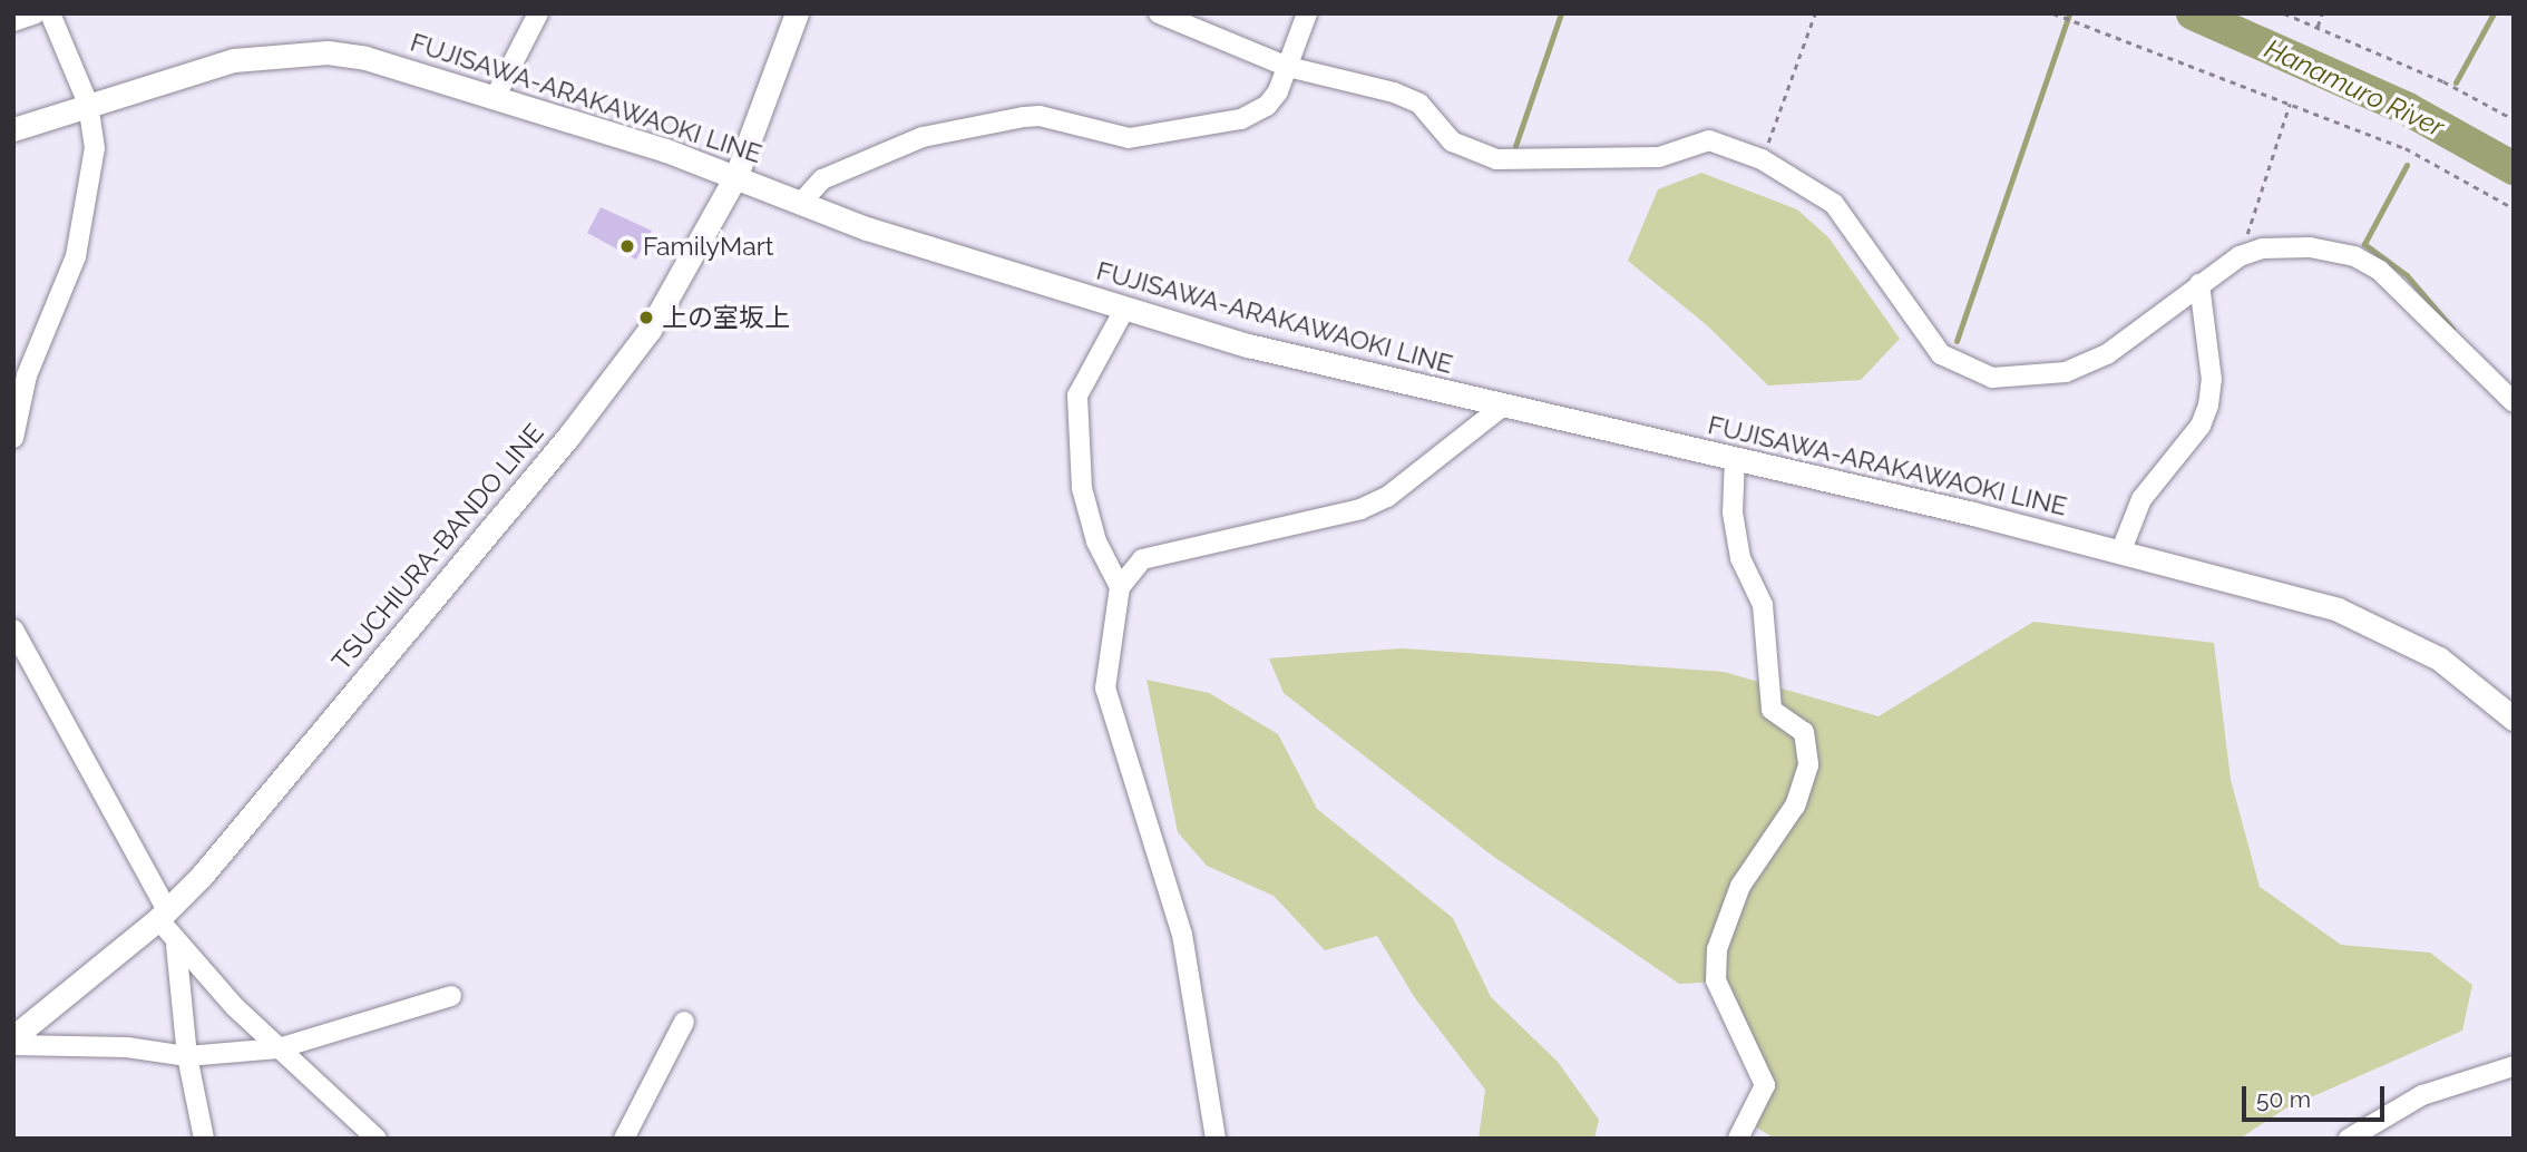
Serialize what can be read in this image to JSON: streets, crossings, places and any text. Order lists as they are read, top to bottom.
{
  "streets": {
    "main road": ["FUJISAWA-ARAKAWAOKI LINE", "TSUCHIURA-BANDO LINE"]
  },
  "crossings": [
    ["FUJISAWA-ARAKAWAOKI LINE", "TSUCHIURA-BANDO LINE"]
  ],
  "water": ["Hanamuro River"],
  "places": ["FamilyMart", "上の室坂上"],
  "scale_bar": "50 m"
}
